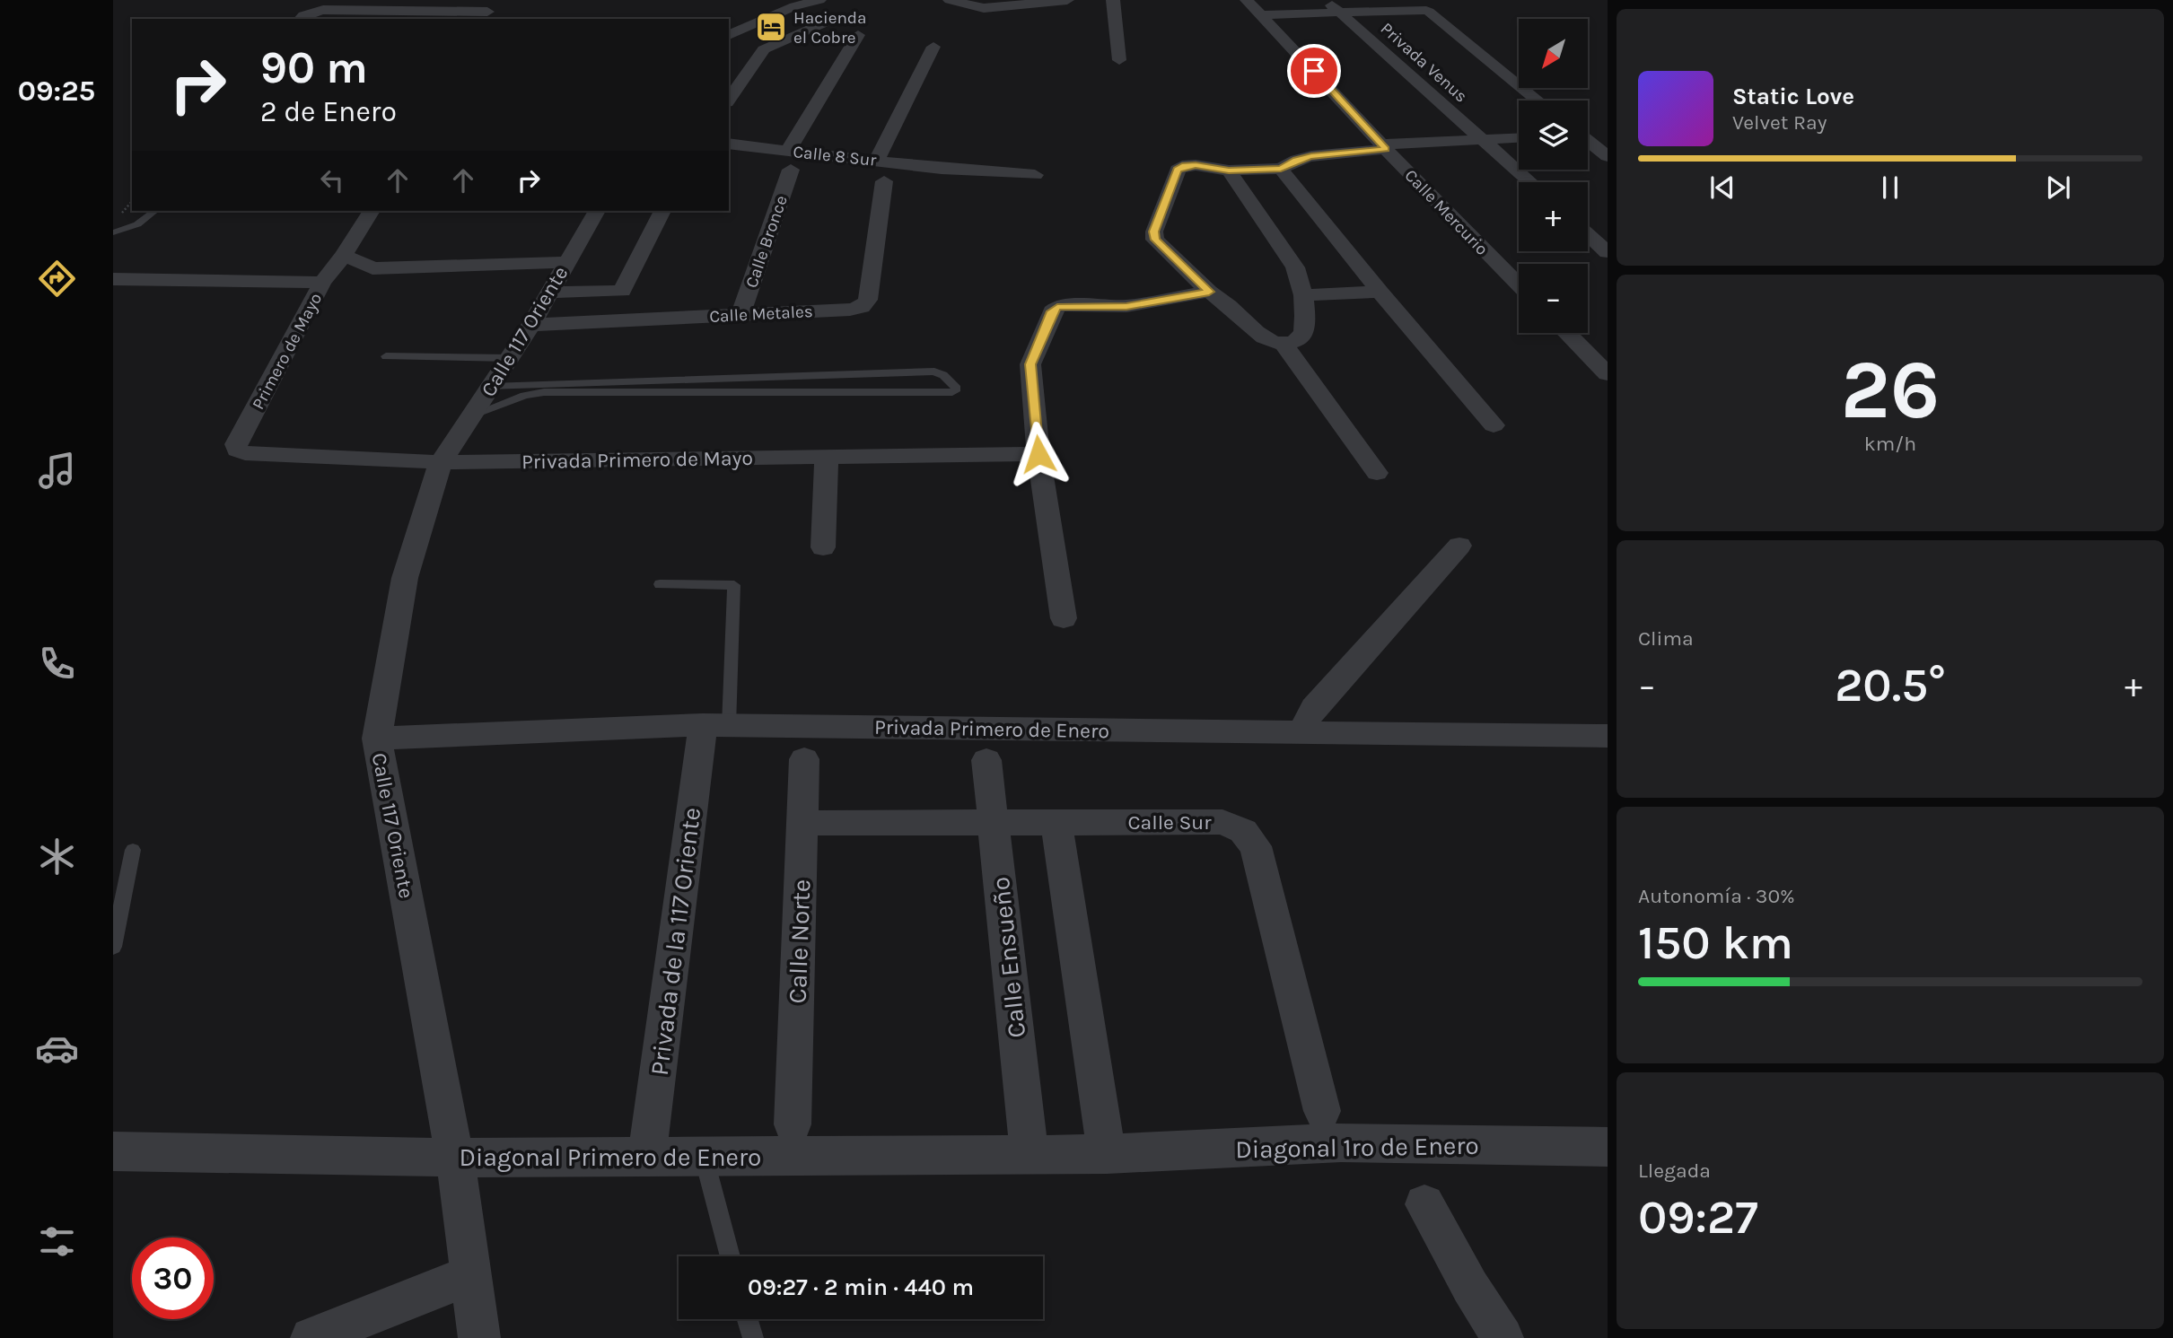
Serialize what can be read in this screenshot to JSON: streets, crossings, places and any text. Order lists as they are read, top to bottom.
{
  "streets": {
    "street": [
      "Privada Venus",
      "Calle 8 Sur",
      "Calle Mercurio",
      "Calle Bronce",
      "Calle Metales",
      "Calle 117 Oriente",
      "Primero de Mayo",
      "Privada Primero de Mayo",
      "Privada Primero de Enero",
      "Calle Sur",
      "Privada de la 117 Oriente",
      "Calle Norte",
      "Calle Ensueño",
      "Diagonal 1ro de Enero",
      "Diagonal Primero de Enero"
    ]
  },
  "crossings": [
    ["Calle 8 Sur", "Calle Bronce"],
    ["Calle Bronce", "Calle Metales"],
    ["Calle Metales", "Calle 117 Oriente"],
    ["Calle 117 Oriente", "Privada Primero de Mayo"],
    ["Calle 117 Oriente", "Privada Primero de Enero"],
    ["Calle 117 Oriente", "Diagonal Primero de Enero"],
    ["Primero de Mayo", "Privada Primero de Mayo"],
    ["Privada Primero de Enero", "Privada de la 117 Oriente"],
    ["Calle Sur", "Calle Norte"],
    ["Calle Sur", "Calle Ensueño"],
    ["Privada de la 117 Oriente", "Diagonal Primero de Enero"],
    ["Calle Ensueño", "Diagonal Primero de Enero"],
    ["Diagonal 1ro de Enero", "Diagonal Primero de Enero"]
  ],
  "places": {
    "hotel": ["Hacienda el Cobre"]
  },
  "north": "bottom left",
  "page": {
    "tabs": "09:25",
    "map_buttons": ["+", "−"],
    "turn": ["90 m", "2 de Enero"],
    "song": ["Static Love", "Velvet Ray"],
    "tile": [
      ["26", "km/h"],
      "Clima",
      ["Autonomía · 30%", "150 km"],
      ["Llegada", "09:27"]
    ],
    "heat": ["−", "20.5°", "+"],
    "limit": "30",
    "trip": "09:27 · 2 min · 440 m"
  }
}
